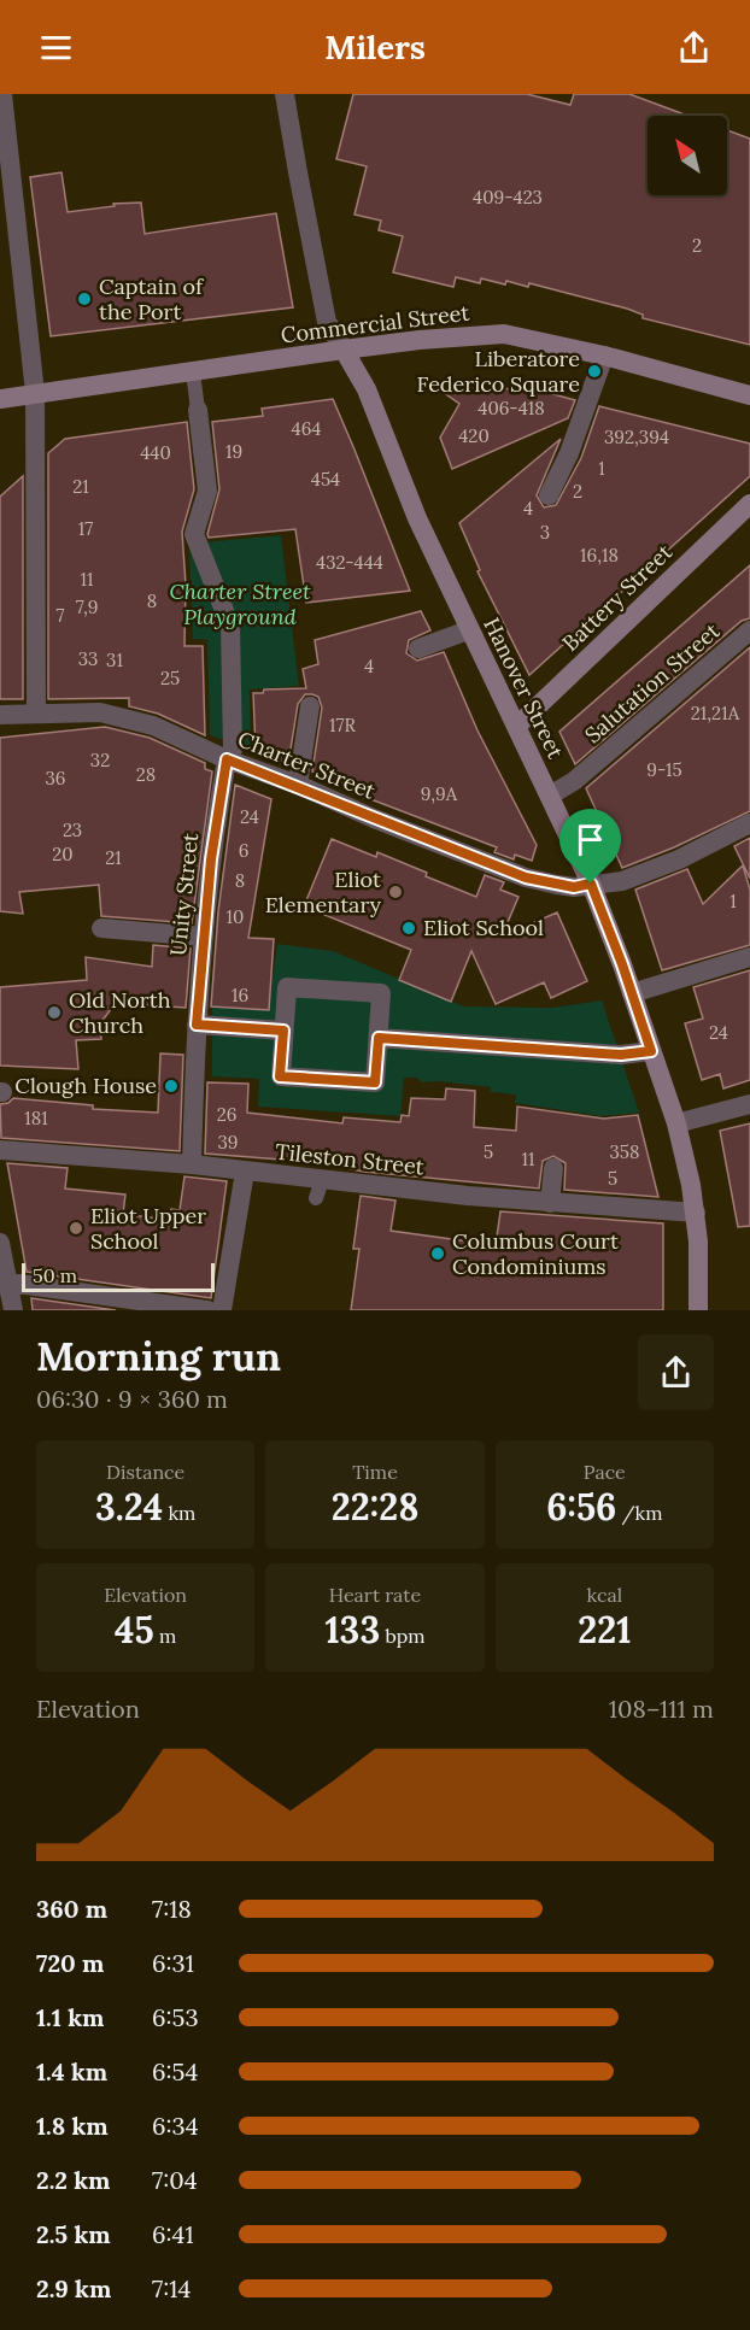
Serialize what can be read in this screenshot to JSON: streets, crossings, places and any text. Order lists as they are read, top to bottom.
{
  "streets": {
    "main road": ["Commercial Street", "Battery Street", "Hanover Street"],
    "street": [
      "Salutation Street",
      "Charter Street",
      "Unity Street",
      "Tileston Street"
    ]
  },
  "crossings": [
    ["Commercial Street", "Hanover Street"],
    ["Battery Street", "Hanover Street"],
    ["Salutation Street", "Hanover Street"],
    ["Hanover Street", "Charter Street"],
    ["Hanover Street", "Tileston Street"],
    ["Charter Street", "Unity Street"],
    ["Unity Street", "Tileston Street"]
  ],
  "parks": ["Charter Street Playground"],
  "places": [
    "Captain of the Port",
    "Liberatore Federico Square",
    "Eliot Elementary",
    "Eliot School",
    "Old North Church",
    "Clough House",
    "Eliot Upper School",
    "Columbus Court Condominiums"
  ],
  "house_numbers": [
    "409-423",
    "2",
    "406-418",
    "464",
    "420",
    "392,394",
    "19",
    "440",
    "1",
    "454",
    "21",
    "2",
    "4",
    "17",
    "3",
    "16,18",
    "432-444",
    "11",
    "8",
    "7,9",
    "7",
    "33",
    "31",
    "4",
    "25",
    "21,21A",
    "17R",
    "32",
    "9-15",
    "28",
    "36",
    "9,9A",
    "24",
    "23",
    "6",
    "20",
    "21",
    "8",
    "1",
    "10",
    "16",
    "24",
    "26",
    "181",
    "39",
    "5",
    "358",
    "11",
    "5"
  ],
  "scale_bar": "50 m",
  "north": "top left",
  "page": {
    "header": "Milers",
    "scale": "50 m",
    "heading": ["Morning run", "06:30 · 9 × 360 m"],
    "stats": [
      ["Distance", "3.24 km"],
      ["Time", "22:28"],
      ["Pace", "6:56 /km"],
      ["Elevation", "45 m"],
      ["Heart rate", "133 bpm"],
      ["kcal", "221"]
    ],
    "chart": ["Elevation", "108–111 m"],
    "list": [
      {
        "name": "360 m",
        "note": "7:18"
      },
      {
        "name": "720 m",
        "note": "6:31"
      },
      {
        "name": "1.1 km",
        "note": "6:53"
      },
      {
        "name": "1.4 km",
        "note": "6:54"
      },
      {
        "name": "1.8 km",
        "note": "6:34"
      },
      {
        "name": "2.2 km",
        "note": "7:04"
      },
      {
        "name": "2.5 km",
        "note": "6:41"
      },
      {
        "name": "2.9 km",
        "note": "7:14"
      }
    ]
  }
}
